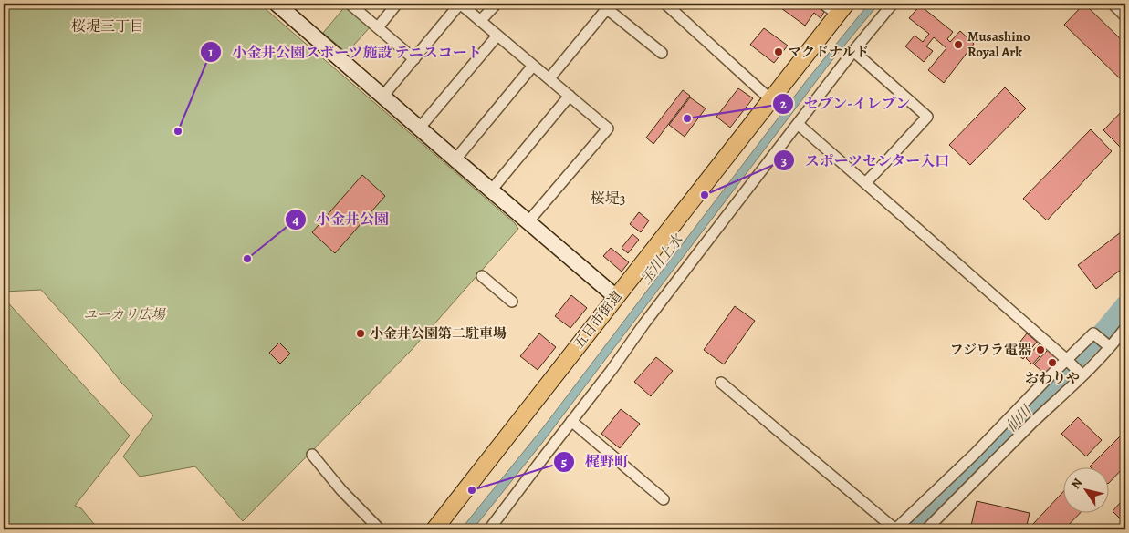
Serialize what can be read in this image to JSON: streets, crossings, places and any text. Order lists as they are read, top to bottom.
{
  "streets": {
    "main road": ["五日市街道"]
  },
  "districts": ["桜堤三丁目", "桜堤3"],
  "water": ["玉川上水", "仙川"],
  "parks": ["ユーカリ広場"],
  "places": [
    "Musashino Royal Ark",
    "マクドナルド",
    "セブン-イレブン",
    "小金井公園スポーツ施設 テニスコート",
    "スポーツセンター入口",
    "小金井公園",
    "小金井公園第二駐車場",
    "フジワラ電器",
    "おわりや",
    "梶野町"
  ],
  "north": "top left"
}
